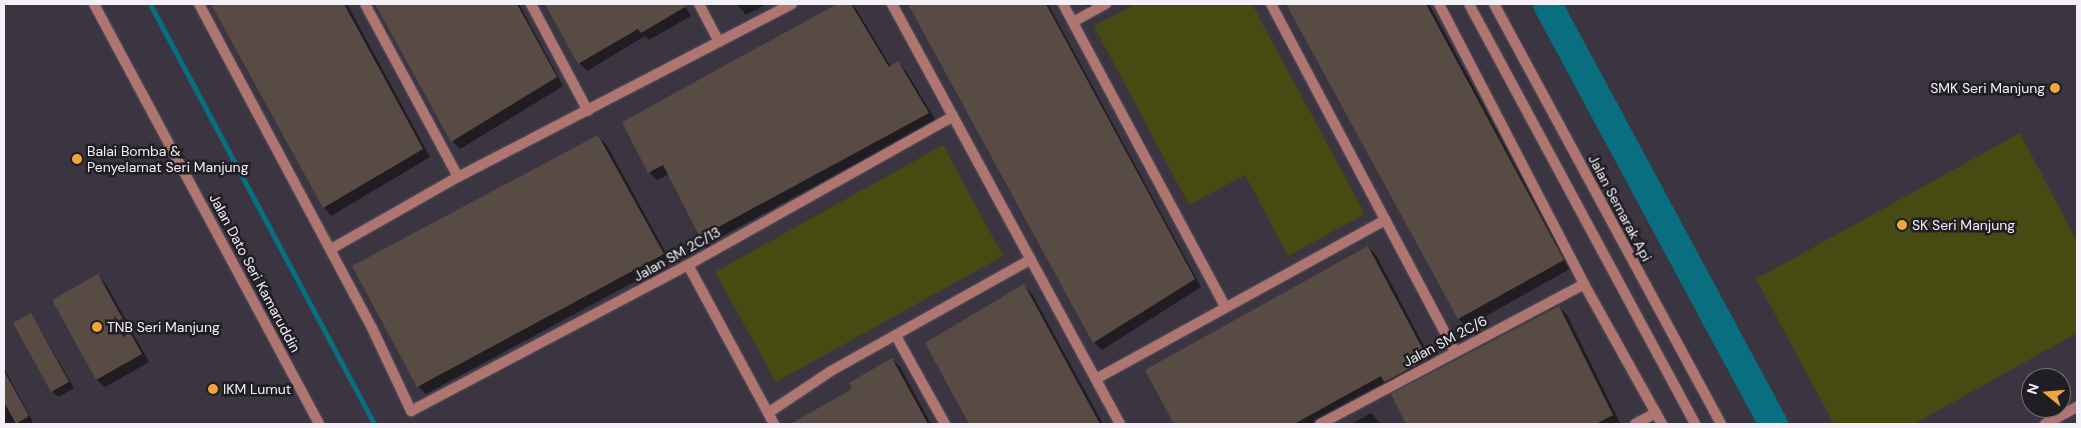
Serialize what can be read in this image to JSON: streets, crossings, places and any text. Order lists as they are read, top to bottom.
{
  "streets": {
    "street": [
      "Jalan Semarak Api",
      "Jalan SM 2C/13",
      "Jalan Dato Seri Kamaruddin",
      "Jalan SM 2C/6"
    ]
  },
  "places": [
    "SMK Seri Manjung",
    "Balai Bomba & Penyelamat Seri Manjung",
    "SK Seri Manjung",
    "TNB Seri Manjung",
    "IKM Lumut"
  ],
  "north": "left"
}
